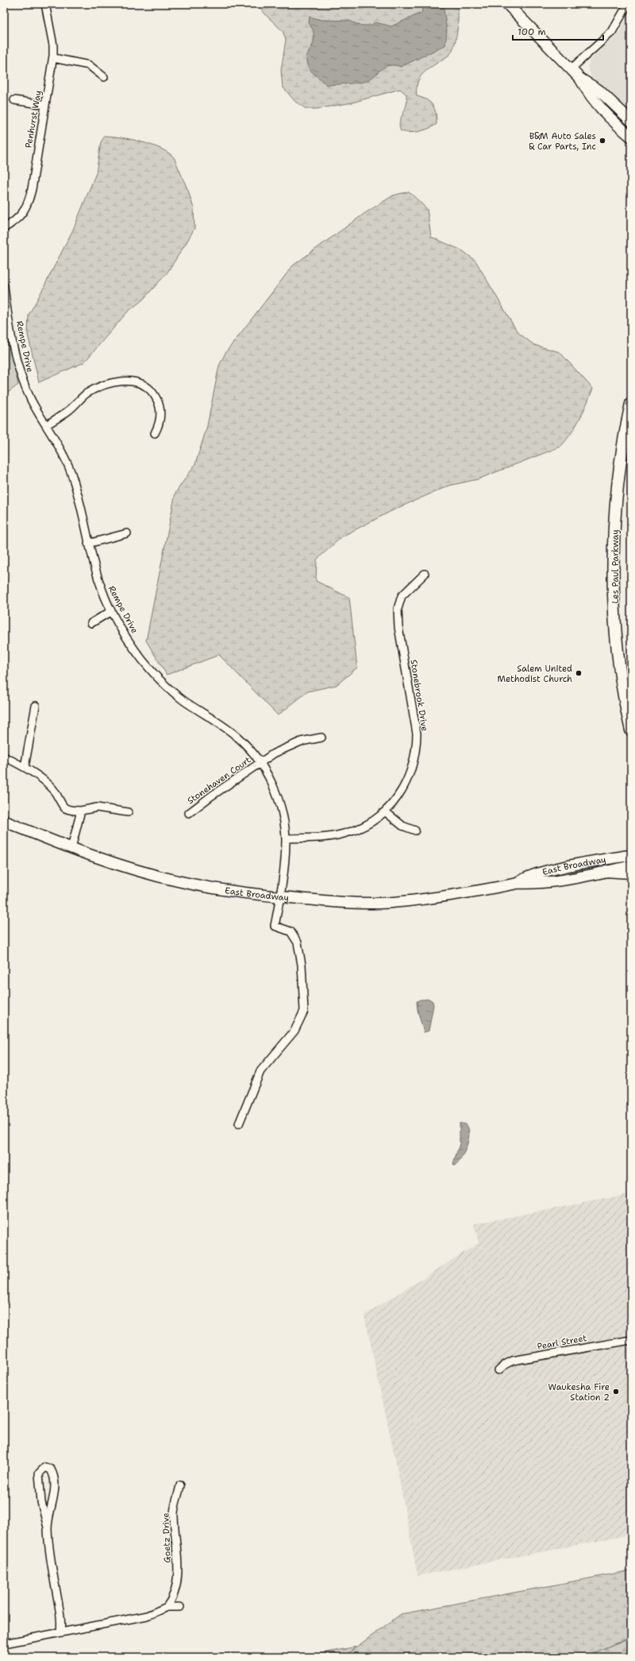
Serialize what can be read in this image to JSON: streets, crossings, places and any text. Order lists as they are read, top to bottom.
{
  "streets": {
    "main road": ["Les Paul Parkway", "East Broadway"],
    "street": [
      "Penhurst Way",
      "Rempe Drive",
      "Stonebrook Drive",
      "Stonehaven Court",
      "Pearl Street",
      "Goetz Drive"
    ]
  },
  "crossings": [
    ["Rempe Drive", "Stonebrook Drive"],
    ["Rempe Drive", "Stonehaven Court"],
    ["Rempe Drive", "East Broadway"]
  ],
  "places": ["B&M Auto Sales & Car Parts, Inc", "Salem United Methodist Church", "Waukesha Fire Station 2"],
  "scale_bar": "100 m"
}
